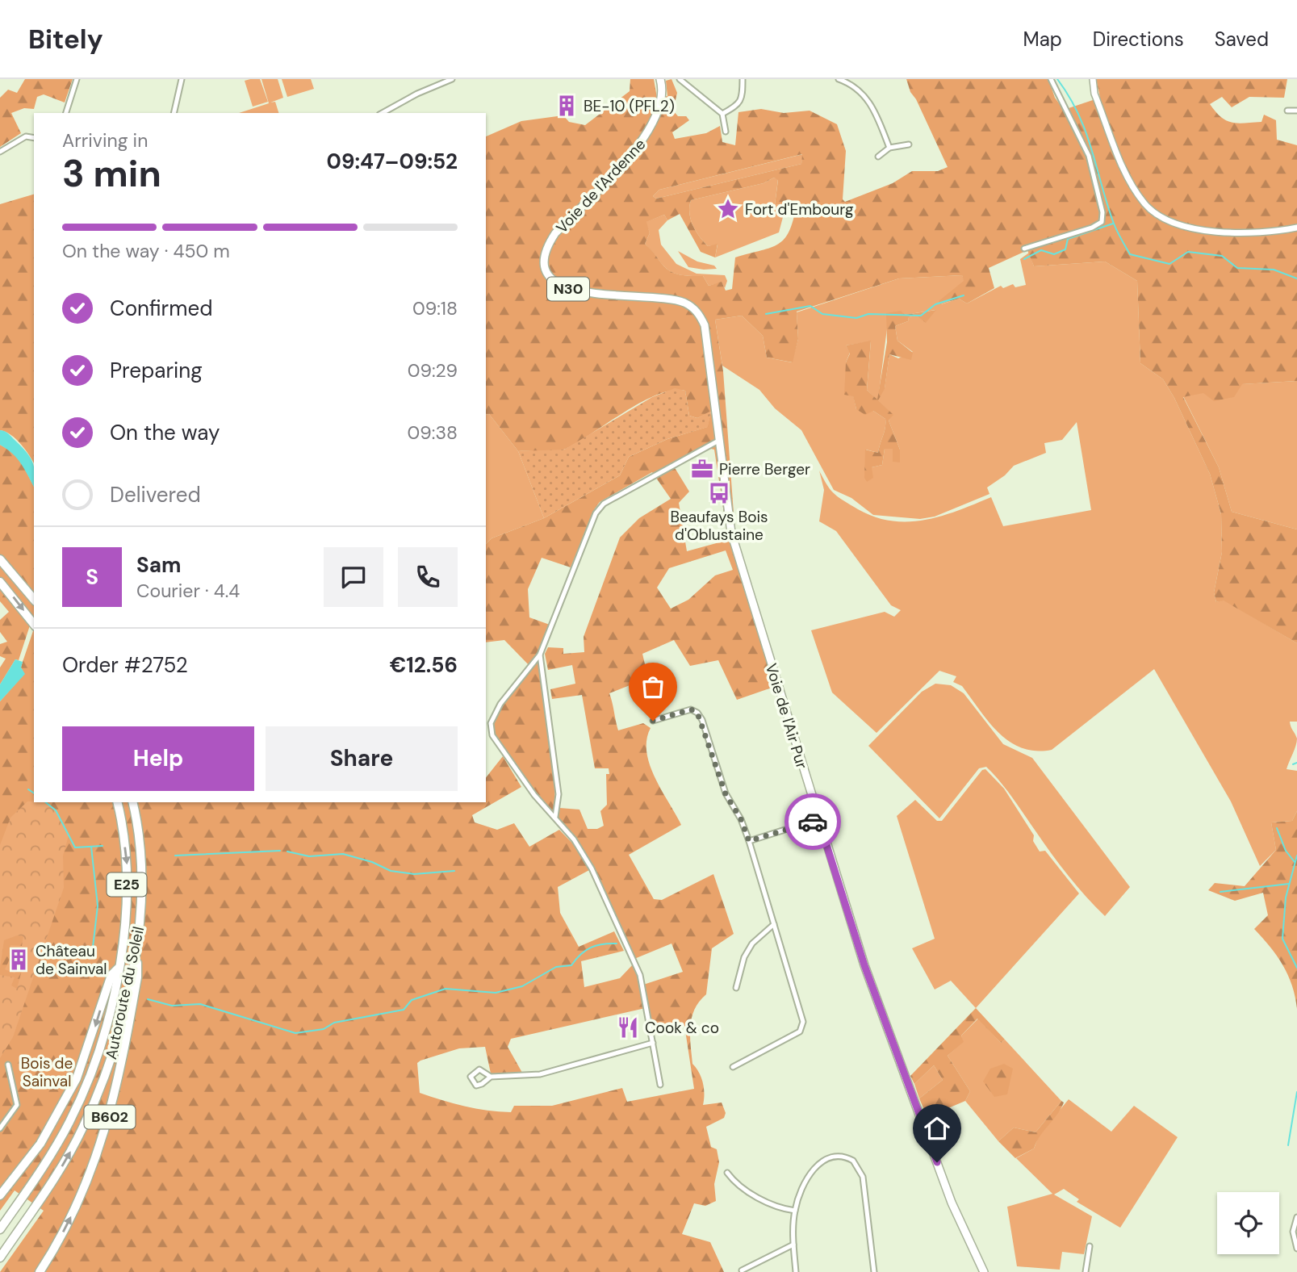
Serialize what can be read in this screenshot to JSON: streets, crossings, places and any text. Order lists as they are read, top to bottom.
{
  "streets": {
    "highway": ["E25", "Autoroute du Soleil", "B602"],
    "main road": ["Voie de l'Ardenne", "N30", "Voie de l'Air Pur"]
  },
  "crossings": [
    ["Voie de l'Ardenne", "Voie de l'Air Pur"],
    ["Autoroute du Soleil", "B602"]
  ],
  "parks": ["Bois de Sainval"],
  "places": {
    "building": ["BE-10 (PFL2)", "Château de Sainval"],
    "place": ["Fort d'Embourg"],
    "office": ["Pierre Berger"],
    "bus stop": ["Beaufays Bois d'Oblustaine"],
    "restaurant": ["Cook & co"]
  },
  "page": {
    "header": "Bitely",
    "nav": ["Map", "Directions", "Saved"],
    "heading": ["3 min", "Arriving in", "09:47–09:52"],
    "panel": [
      "Sam",
      "Courier · 4.4",
      "Order #2752",
      "€12.56"
    ],
    "bar": "On the way · 450 m",
    "list": [
      ["Confirmed", "09:18"],
      ["Preparing", "09:29"],
      ["On the way", "09:38"],
      "Delivered"
    ],
    "round": "S",
    "buttons": ["Help", "Share"]
  }
}
